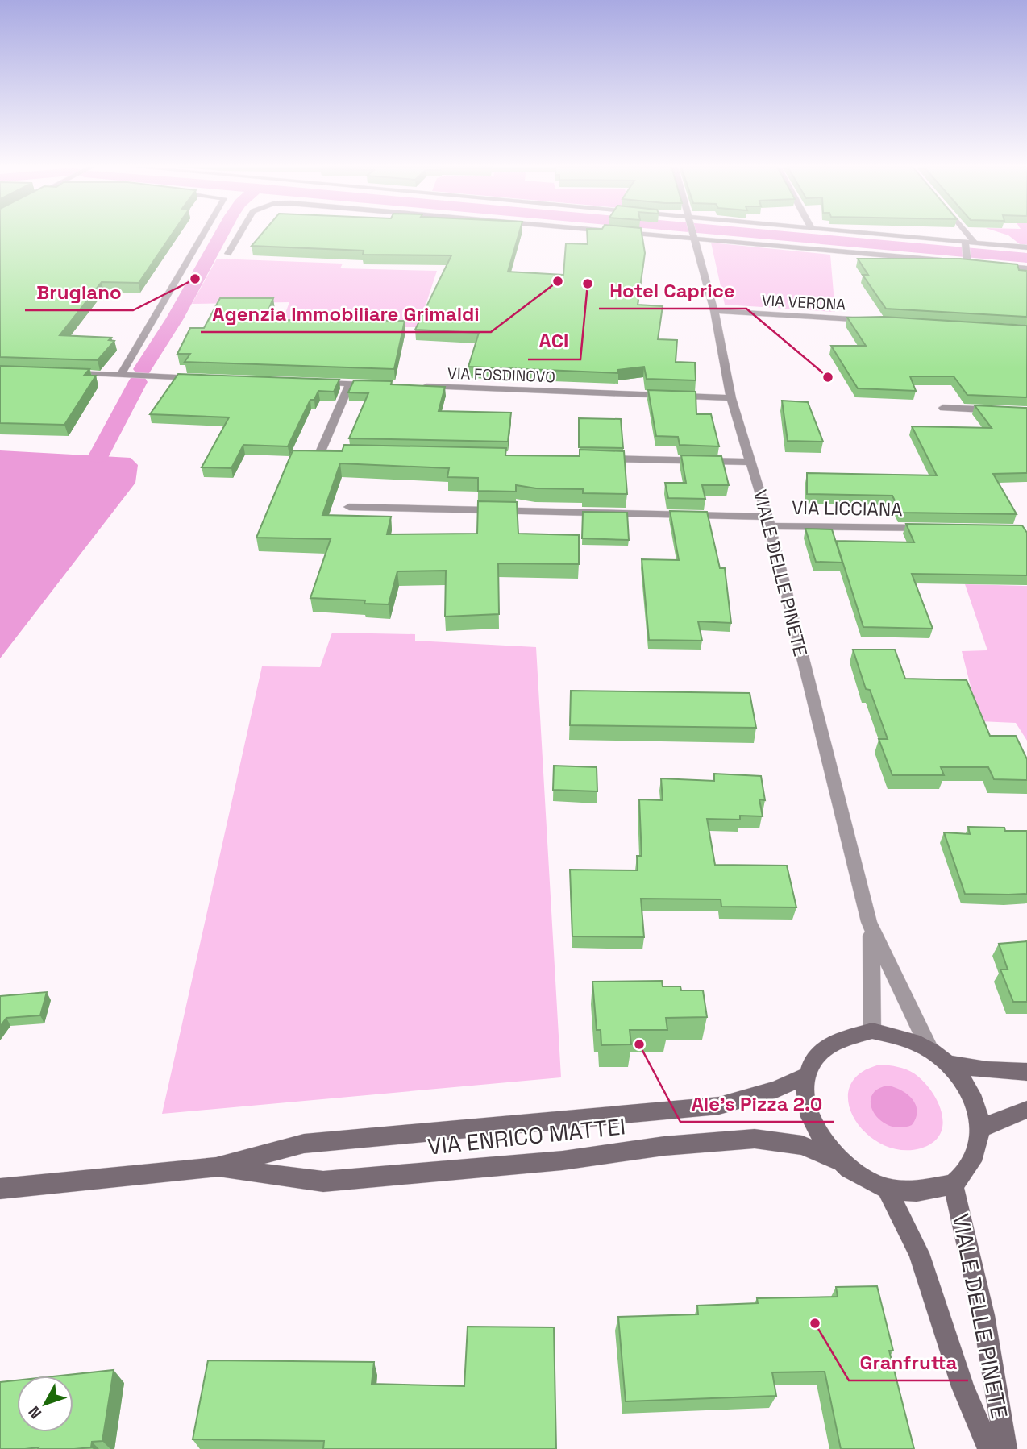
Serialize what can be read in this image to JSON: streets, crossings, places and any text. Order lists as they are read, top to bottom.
{
  "streets": {
    "main road": ["VIALE DELLE PINETE", "VIA ENRICO MATTEI"],
    "street": ["VIA VERONA", "VIA FOSDINOVO", "VIA LICCIANA"]
  },
  "crossings": [
    ["VIA VERONA", "VIALE DELLE PINETE"],
    ["VIA FOSDINOVO", "VIALE DELLE PINETE"],
    ["VIA LICCIANA", "VIALE DELLE PINETE"],
    ["VIALE DELLE PINETE", "VIA ENRICO MATTEI"]
  ],
  "places": [
    "Brugiano",
    "Agenzia Immobiliare Grimaldi",
    "ACI",
    "Hotel Caprice",
    "Ale's Pizza 2.0",
    "Granfrutta"
  ],
  "north": "bottom left"
}
